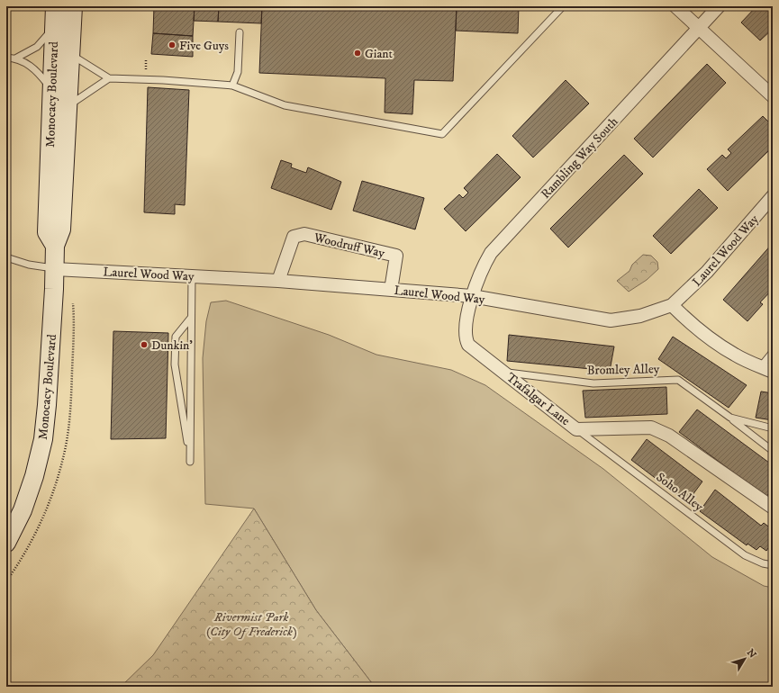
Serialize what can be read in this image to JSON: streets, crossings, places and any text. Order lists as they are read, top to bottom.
{
  "streets": {
    "main road": ["Monocacy Boulevard"],
    "street": [
      "Rambling Way South",
      "Woodruff Way",
      "Laurel Wood Way",
      "Trafalgar Lane"
    ],
    "lane": ["Bromley Alley", "Soho Alley"]
  },
  "crossings": [
    ["Monocacy Boulevard", "Laurel Wood Way"],
    ["Rambling Way South", "Laurel Wood Way"],
    ["Rambling Way South", "Trafalgar Lane"],
    ["Woodruff Way", "Laurel Wood Way"],
    ["Laurel Wood Way", "Trafalgar Lane"],
    ["Bromley Alley", "Trafalgar Lane"],
    ["Trafalgar Lane", "Soho Alley"]
  ],
  "parks": ["Rivermist Park (City Of Frederick)"],
  "places": ["Five Guys", "Giant", "Dunkin'"],
  "north": "top right"
}
